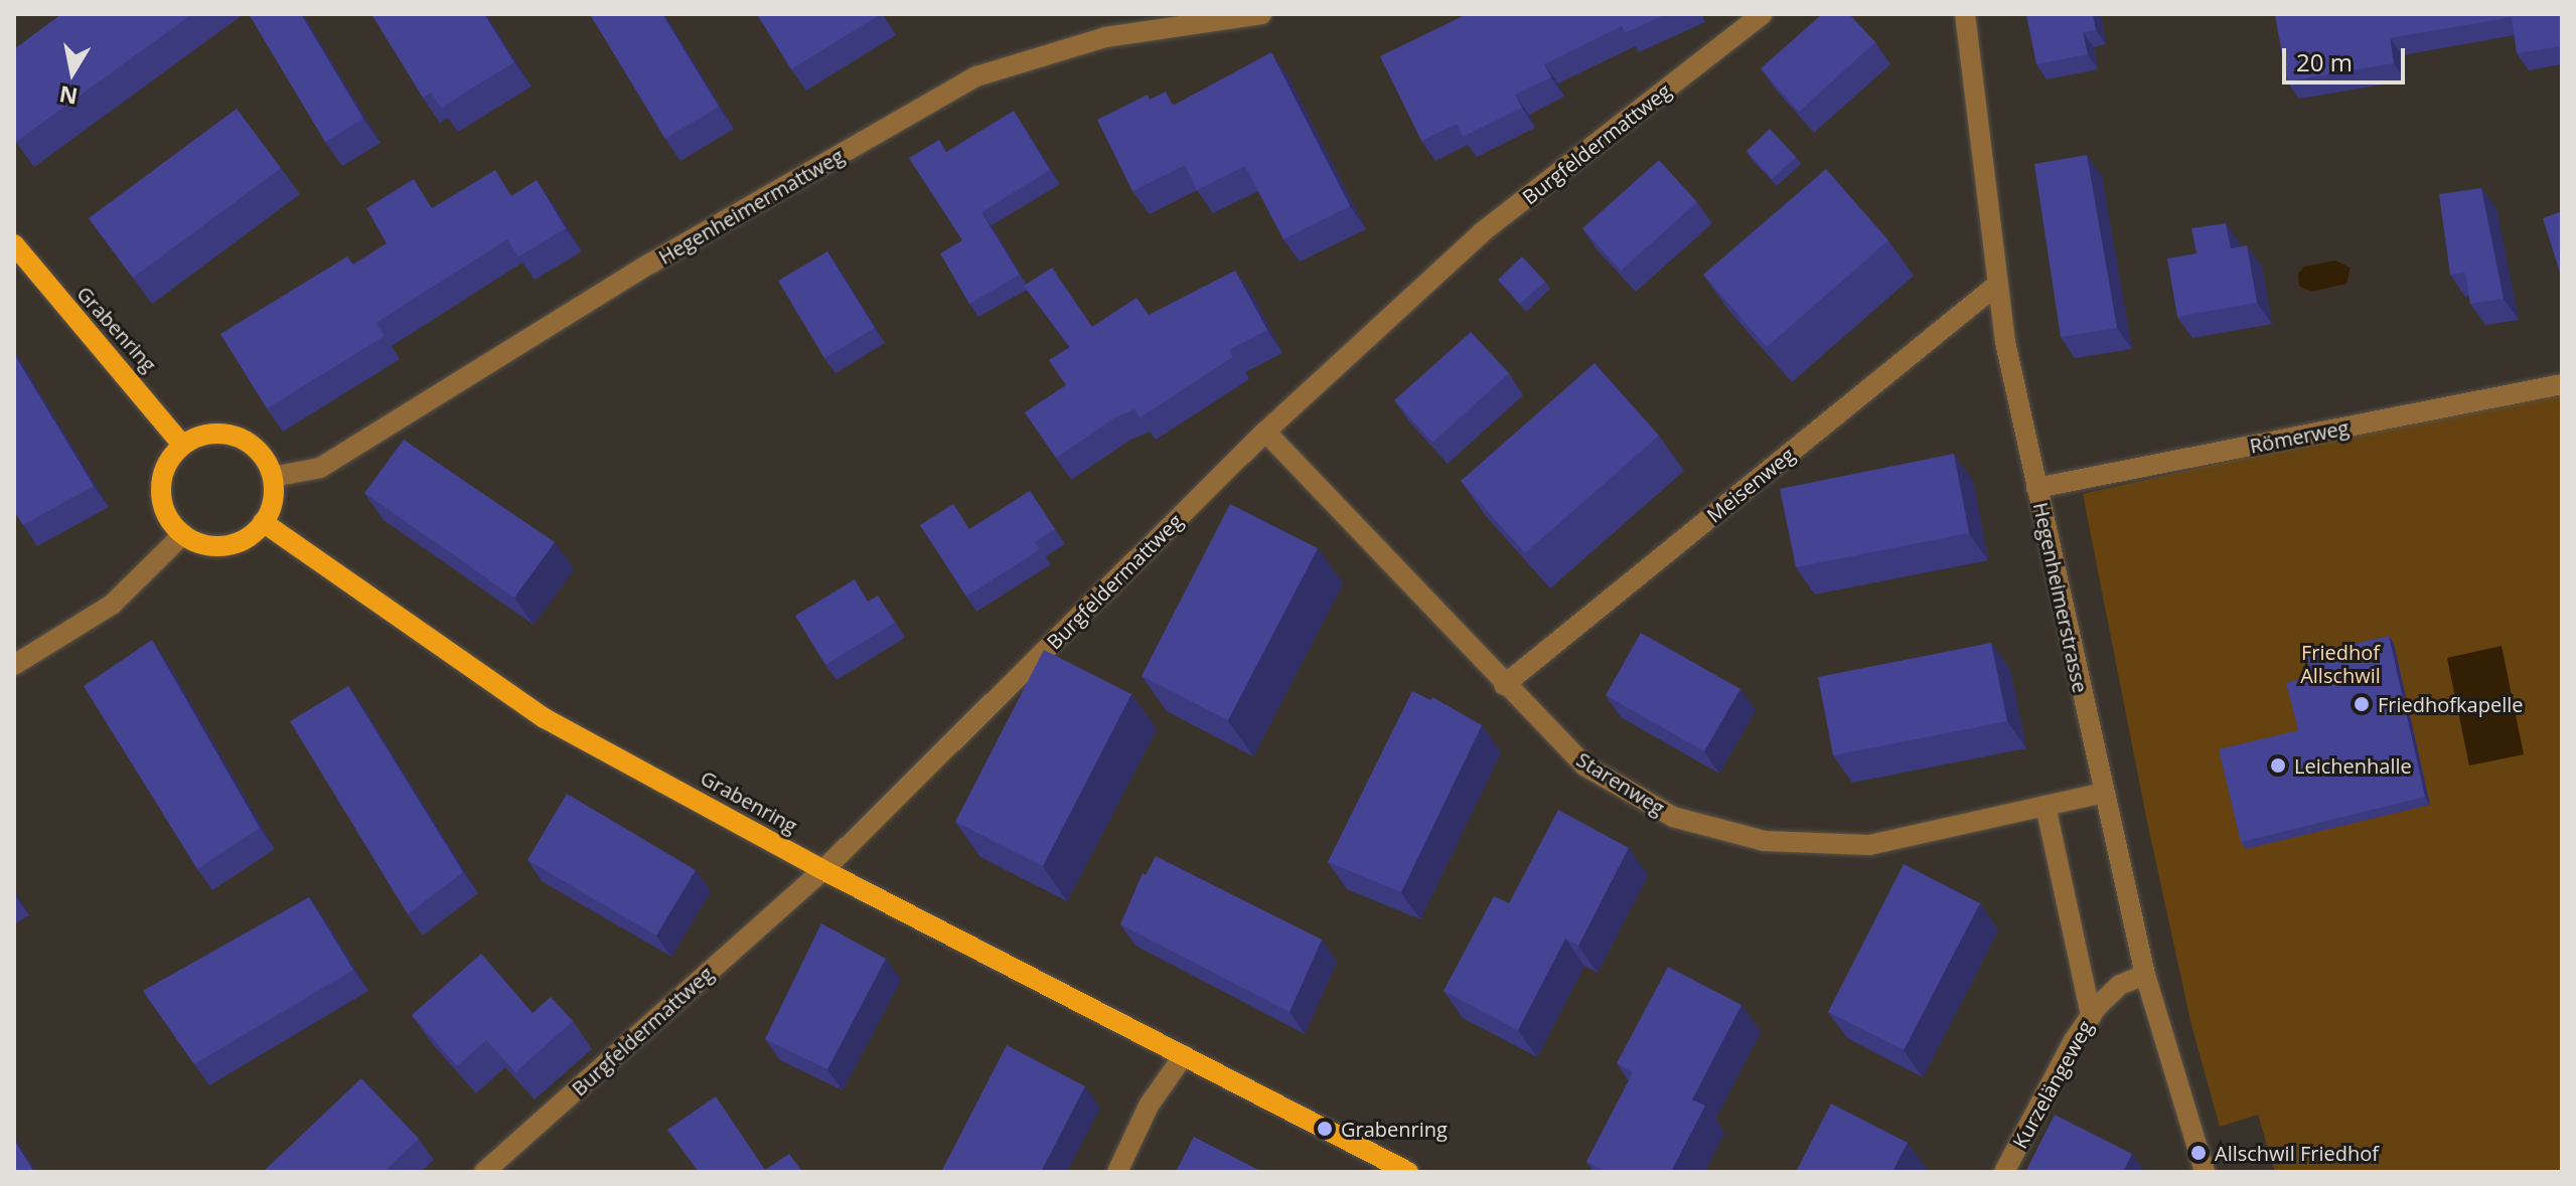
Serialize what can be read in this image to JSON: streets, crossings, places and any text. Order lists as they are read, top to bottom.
{
  "streets": {
    "main road": ["Grabenring"],
    "street": [
      "Burgfeldermattweg",
      "Hegenheimermattweg",
      "Römerweg",
      "Meisenweg",
      "Hegenheimerstrasse",
      "Starenweg",
      "Kurzelängeweg"
    ]
  },
  "crossings": [
    ["Burgfeldermattweg", "Grabenring"],
    ["Burgfeldermattweg", "Starenweg"],
    ["Hegenheimermattweg", "Grabenring"],
    ["Römerweg", "Hegenheimerstrasse"],
    ["Meisenweg", "Hegenheimerstrasse"],
    ["Meisenweg", "Starenweg"],
    ["Hegenheimerstrasse", "Starenweg"],
    ["Hegenheimerstrasse", "Kurzelängeweg"]
  ],
  "parks": ["Friedhof Allschwil"],
  "places": [
    "Friedhofkapelle",
    "Leichenhalle",
    "Grabenring",
    "Allschwil Friedhof"
  ],
  "scale_bar": "20 m",
  "north": "bottom"
}
